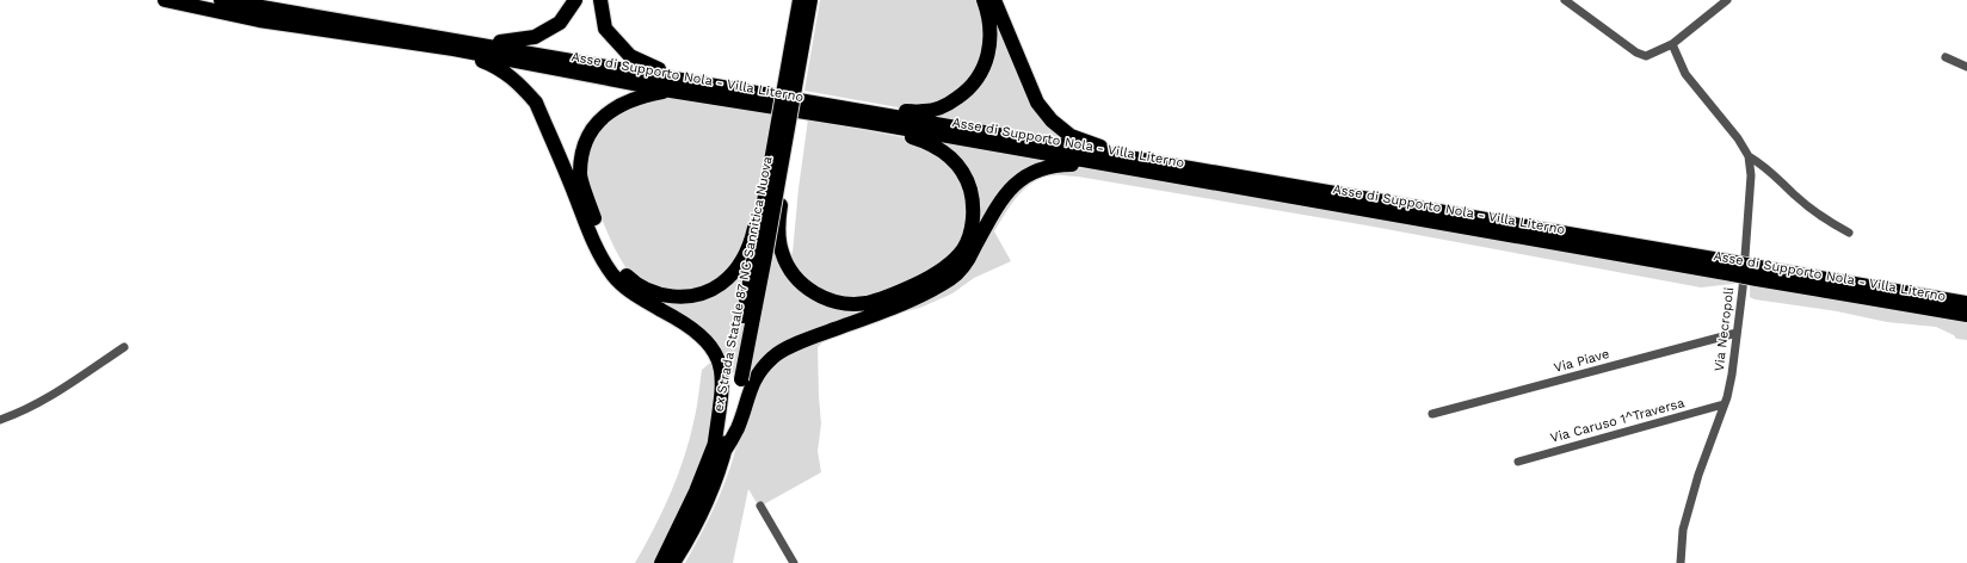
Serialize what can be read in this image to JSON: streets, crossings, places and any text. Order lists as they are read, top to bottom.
{
  "streets": {
    "highway": ["Asse di Supporto Nola - Villa Literno", "ex Strada Statale 87 NC Sannitica Nuova"],
    "street": ["Via Necropoli", "Via Piave", "Via Caruso 1^Traversa"]
  },
  "crossings": [
    ["Via Necropoli", "Via Piave"],
    ["Via Necropoli", "Via Caruso 1^Traversa"]
  ]
}
